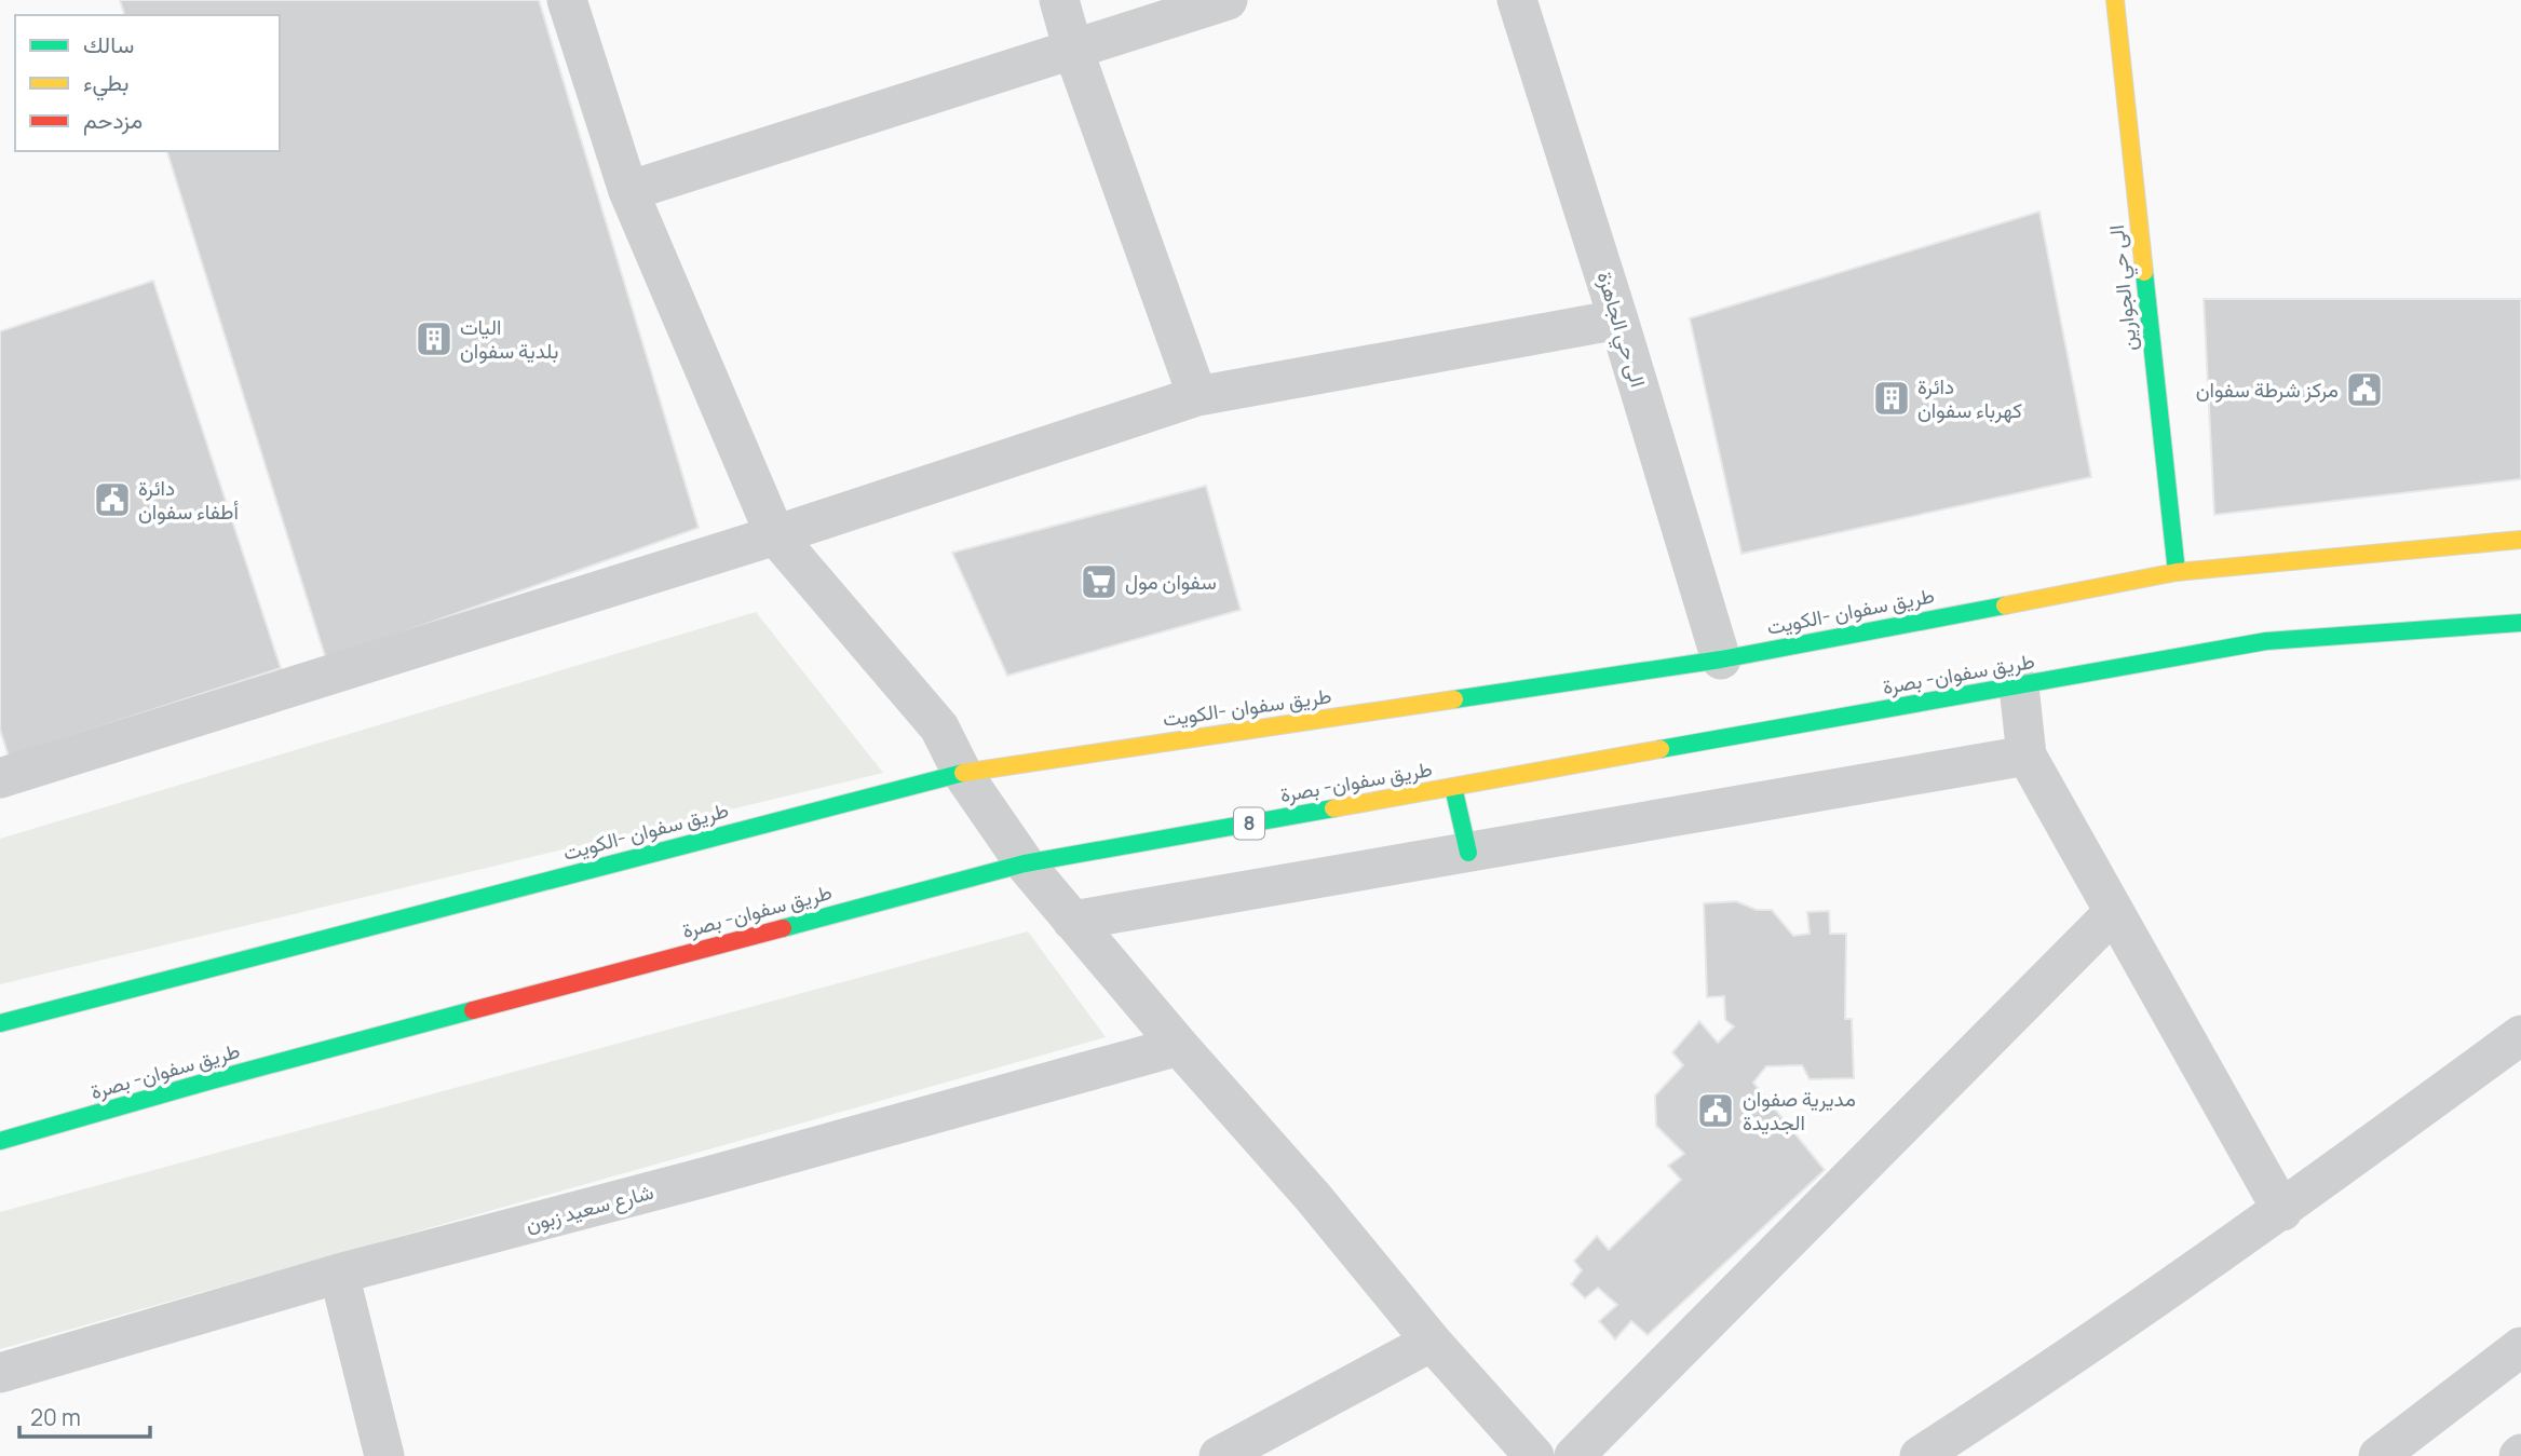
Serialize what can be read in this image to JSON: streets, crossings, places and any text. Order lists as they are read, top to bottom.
{
  "streets": {
    "main road": [
      "الى حي الجوارين",
      "طريق سفوان -الكويت",
      "طريق سفوان- بصرة",
      "8"
    ],
    "street": ["الى حي الجاهزة", "شارع سعيد زبون"]
  },
  "crossings": [
    ["الى حي الجوارين", "طريق سفوان -الكويت"],
    ["الى حي الجاهزة", "طريق سفوان -الكويت"]
  ],
  "places": {
    "building": ["اليات بلدية سفوان", "دائرة كهرباء سفوان"],
    "public building": ["مركز شرطة سفوان", "دائرة أطفاء سفوان", "مديرية صفوان الجديدة"],
    "supermarket": ["سفوان مول"]
  },
  "legend": ["سالك", "بطيء", "مزدحم"],
  "scale_bar": "20 m"
}
